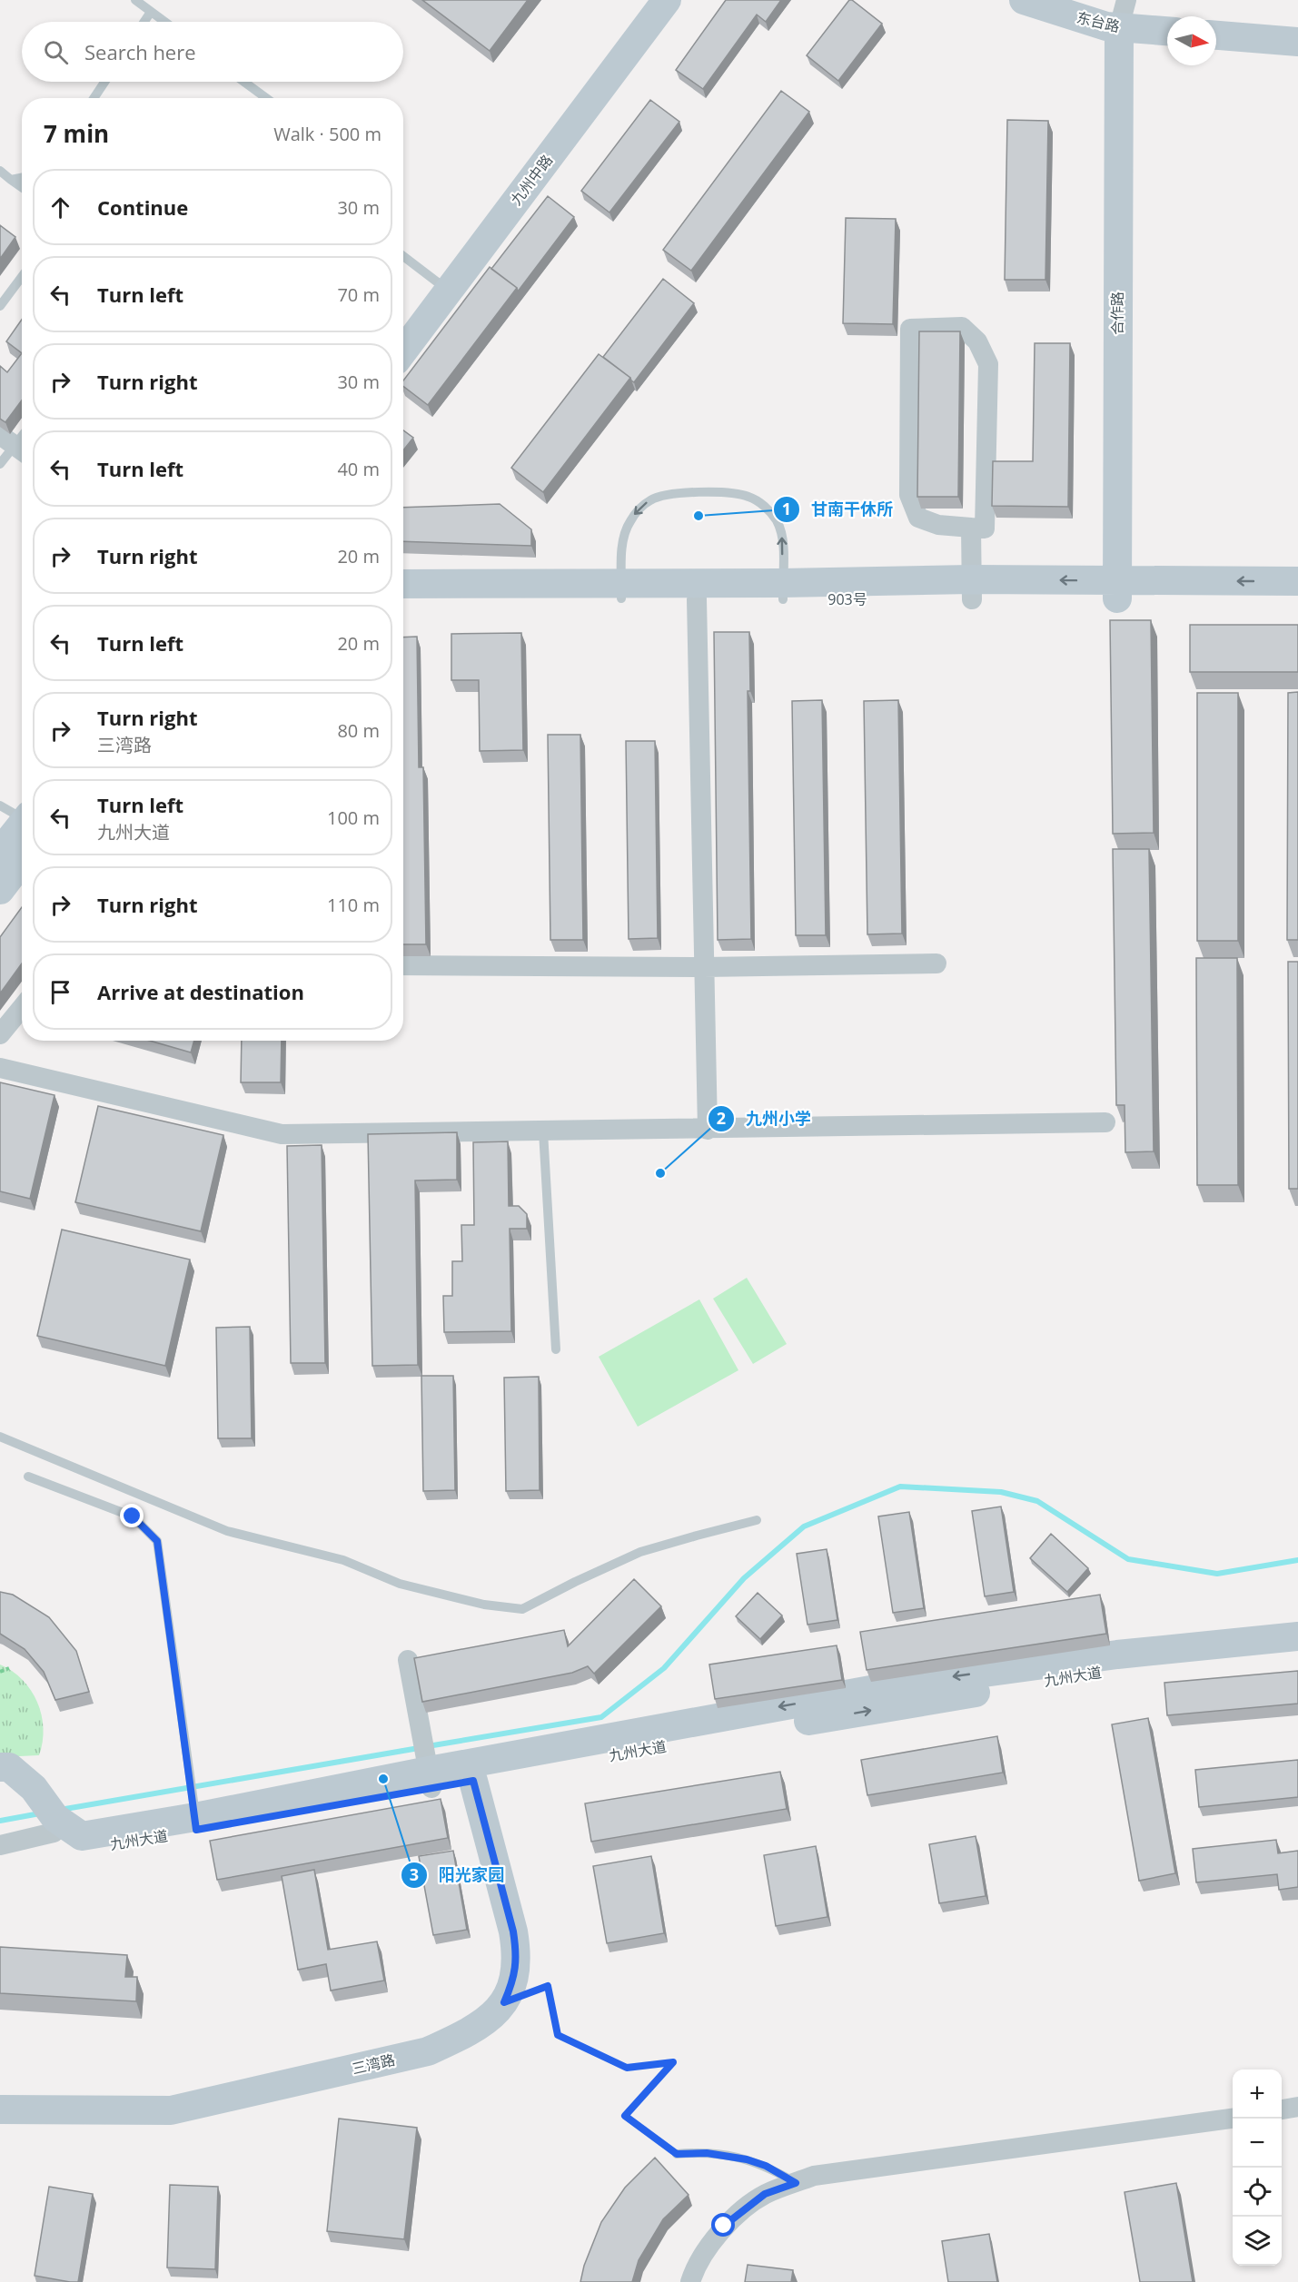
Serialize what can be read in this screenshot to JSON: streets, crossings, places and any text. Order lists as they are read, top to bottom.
{
  "streets": {
    "street": [
      "东台路",
      "九州中路",
      "合作路",
      "903号",
      "九州大道",
      "三湾路"
    ]
  },
  "crossings": [
    ["东台路", "合作路"],
    ["合作路", "903号"],
    ["九州大道", "三湾路"]
  ],
  "places": ["甘南干休所", "九州小学", "阳光家园"],
  "north": "right",
  "page": {
    "search": "Search here",
    "heading": ["7 min", "Walk · 500 m"],
    "list": [
      ["Continue", "30 m"],
      ["Turn left", "70 m"],
      ["Turn right", "30 m"],
      ["Turn left", "40 m"],
      ["Turn right", "20 m"],
      ["Turn left", "20 m"],
      ["Turn right", "三湾路", "80 m"],
      ["Turn left", "九州大道", "100 m"],
      ["Turn right", "110 m"],
      "Arrive at destination"
    ],
    "map_buttons": ["+", "−"]
  }
}
